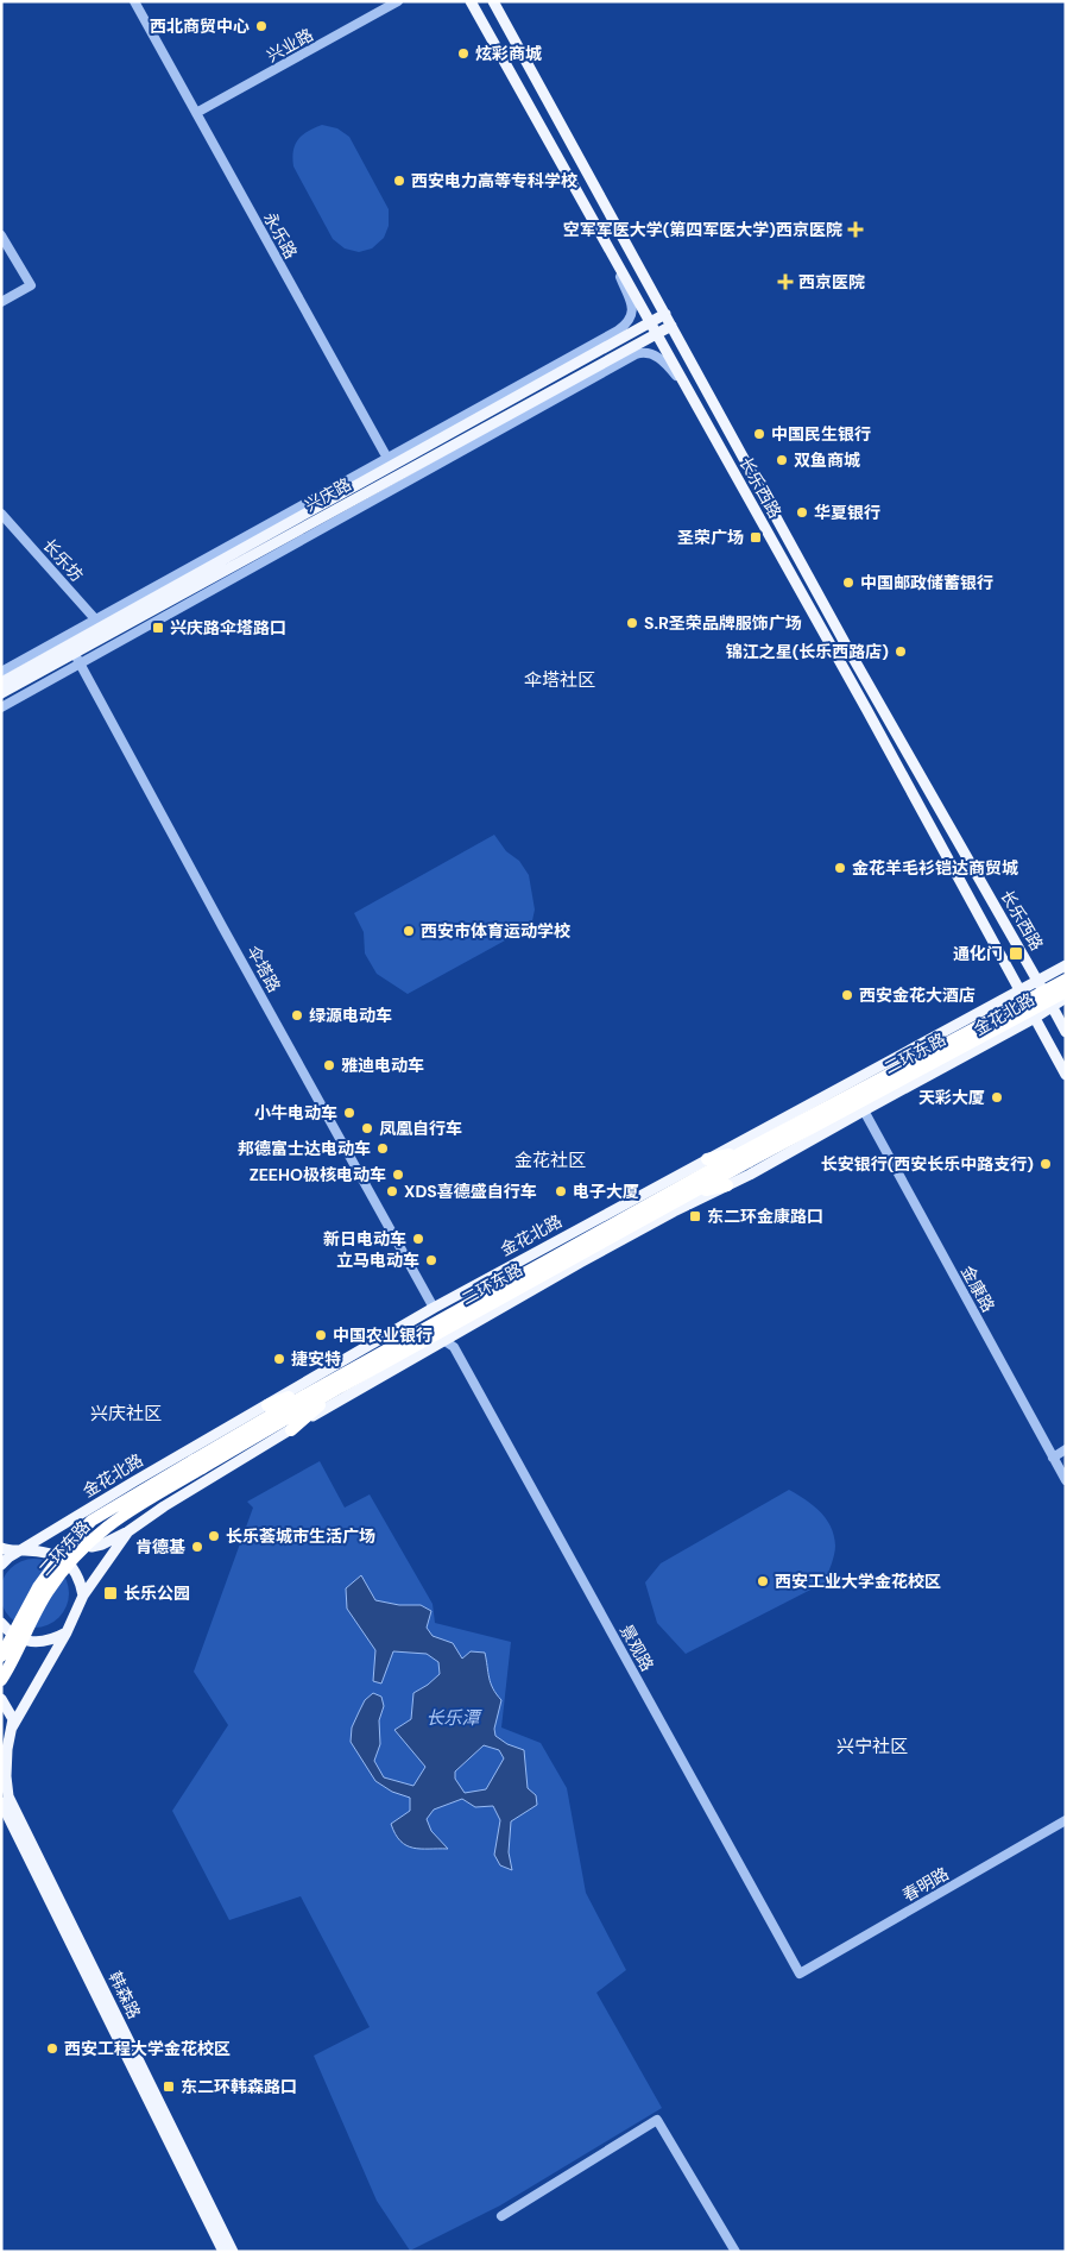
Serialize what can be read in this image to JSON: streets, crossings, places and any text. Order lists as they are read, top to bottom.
{
  "streets": {
    "highway": ["二环东路"],
    "main road": [
      "长乐西路",
      "兴庆路",
      "金花北路",
      "韩森路"
    ],
    "street": [
      "兴业路",
      "永乐路",
      "长乐坊",
      "伞塔路",
      "金康路",
      "景观路",
      "春明路"
    ]
  },
  "crossings": [
    ["兴业路", "永乐路"],
    ["永乐路", "兴庆路"],
    ["长乐西路", "兴庆路"],
    ["长乐西路", "金花北路"],
    ["兴庆路", "长乐坊"],
    ["兴庆路", "伞塔路"],
    ["伞塔路", "金花北路"],
    ["金花北路", "金康路"],
    ["金花北路", "景观路"],
    ["金花北路", "韩森路"],
    ["景观路", "春明路"]
  ],
  "districts": [
    "伞塔社区",
    "金花社区",
    "兴庆社区",
    "兴宁社区"
  ],
  "water": ["长乐潭"],
  "places": {
    "other": [
      "西北商贸中心",
      "炫彩商城",
      "西安电力高等专科学校",
      "中国民生银行",
      "双鱼商城",
      "华夏银行",
      "中国邮政储蓄银行",
      "S.R圣荣品牌服饰广场",
      "锦江之星(长乐西路店)",
      "金花羊毛衫铠达商贸城",
      "西安市体育运动学校",
      "西安金花大酒店",
      "绿源电动车",
      "雅迪电动车",
      "天彩大厦",
      "小牛电动车",
      "凤凰自行车",
      "邦德富士达电动车",
      "长安银行(西安长乐中路支行)",
      "ZEEHO极核电动车",
      "XDS喜德盛自行车",
      "电子大厦",
      "新日电动车",
      "立马电动车",
      "中国农业银行",
      "捷安特",
      "长乐荟城市生活广场",
      "肯德基",
      "西安工业大学金花校区",
      "西安工程大学金花校区"
    ],
    "health": ["空军军医大学(第四军医大学)西京医院", "西京医院"],
    "transit": [
      "圣荣广场",
      "兴庆路伞塔路口",
      "通化门",
      "东二环金康路口",
      "长乐公园",
      "东二环韩森路口"
    ]
  }
}
